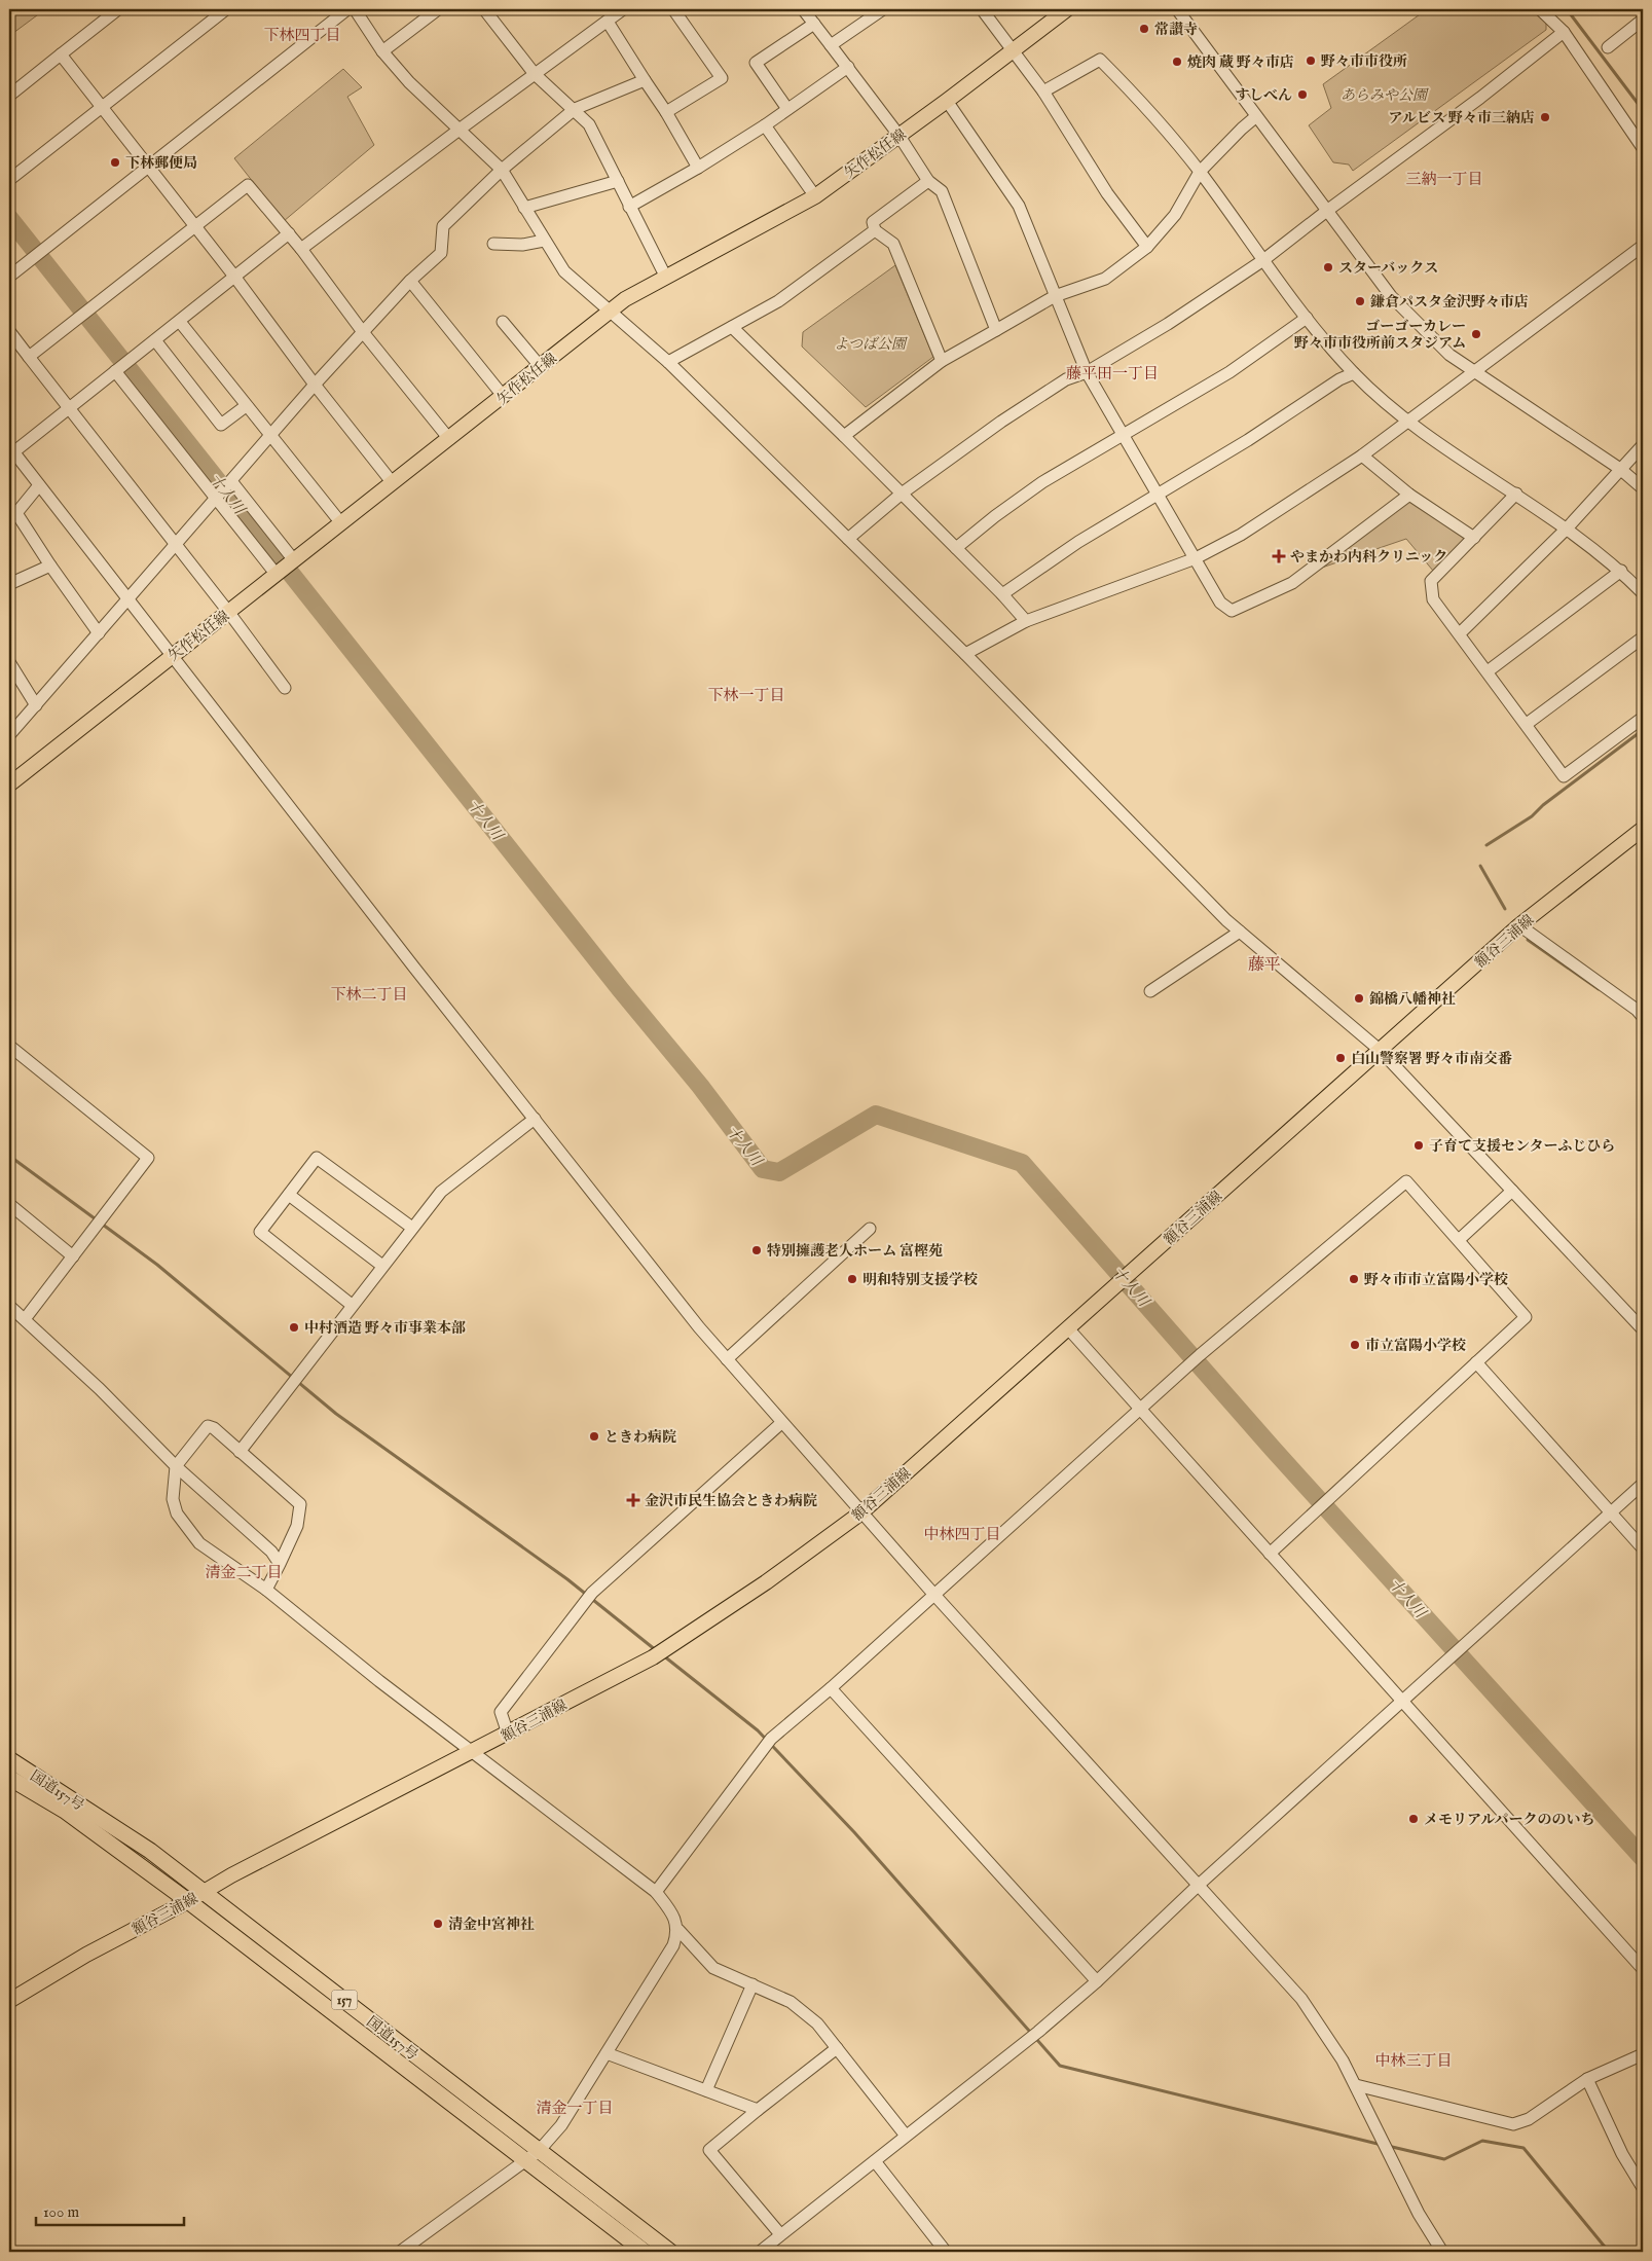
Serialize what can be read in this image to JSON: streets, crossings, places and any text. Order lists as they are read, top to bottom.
{
  "streets": {
    "highway": ["国道157号", "157"],
    "main road": ["矢作松任線", "額谷三浦線"]
  },
  "crossings": [
    ["額谷三浦線", "国道157号"]
  ],
  "districts": [
    "下林四丁目",
    "三納一丁目",
    "藤平田一丁目",
    "下林一丁目",
    "藤平",
    "下林二丁目",
    "中林四丁目",
    "清金二丁目",
    "中林三丁目",
    "清金一丁目"
  ],
  "water": ["十人川"],
  "parks": ["あらみや公園", "よつば公園"],
  "places": {
    "other": [
      "常讃寺",
      "野々市市役所",
      "焼肉 蔵 野々市店",
      "すしべん",
      "アルビス 野々市三納店",
      "下林郵便局",
      "スターバックス",
      "鎌倉パスタ金沢野々市店",
      "ゴーゴーカレー 野々市市役所前スタジアム",
      "錦橋八幡神社",
      "白山警察署 野々市南交番",
      "子育て支援センターふじひら",
      "特別擁護老人ホーム 富樫苑",
      "明和特別支援学校",
      "野々市市立富陽小学校",
      "中村酒造 野々市事業本部",
      "市立富陽小学校",
      "ときわ病院",
      "メモリアルパークののいち",
      "清金中宮神社"
    ],
    "health": ["やまかわ内科クリニック", "金沢市民生協会ときわ病院"]
  },
  "scale_bar": "100 m"
}
